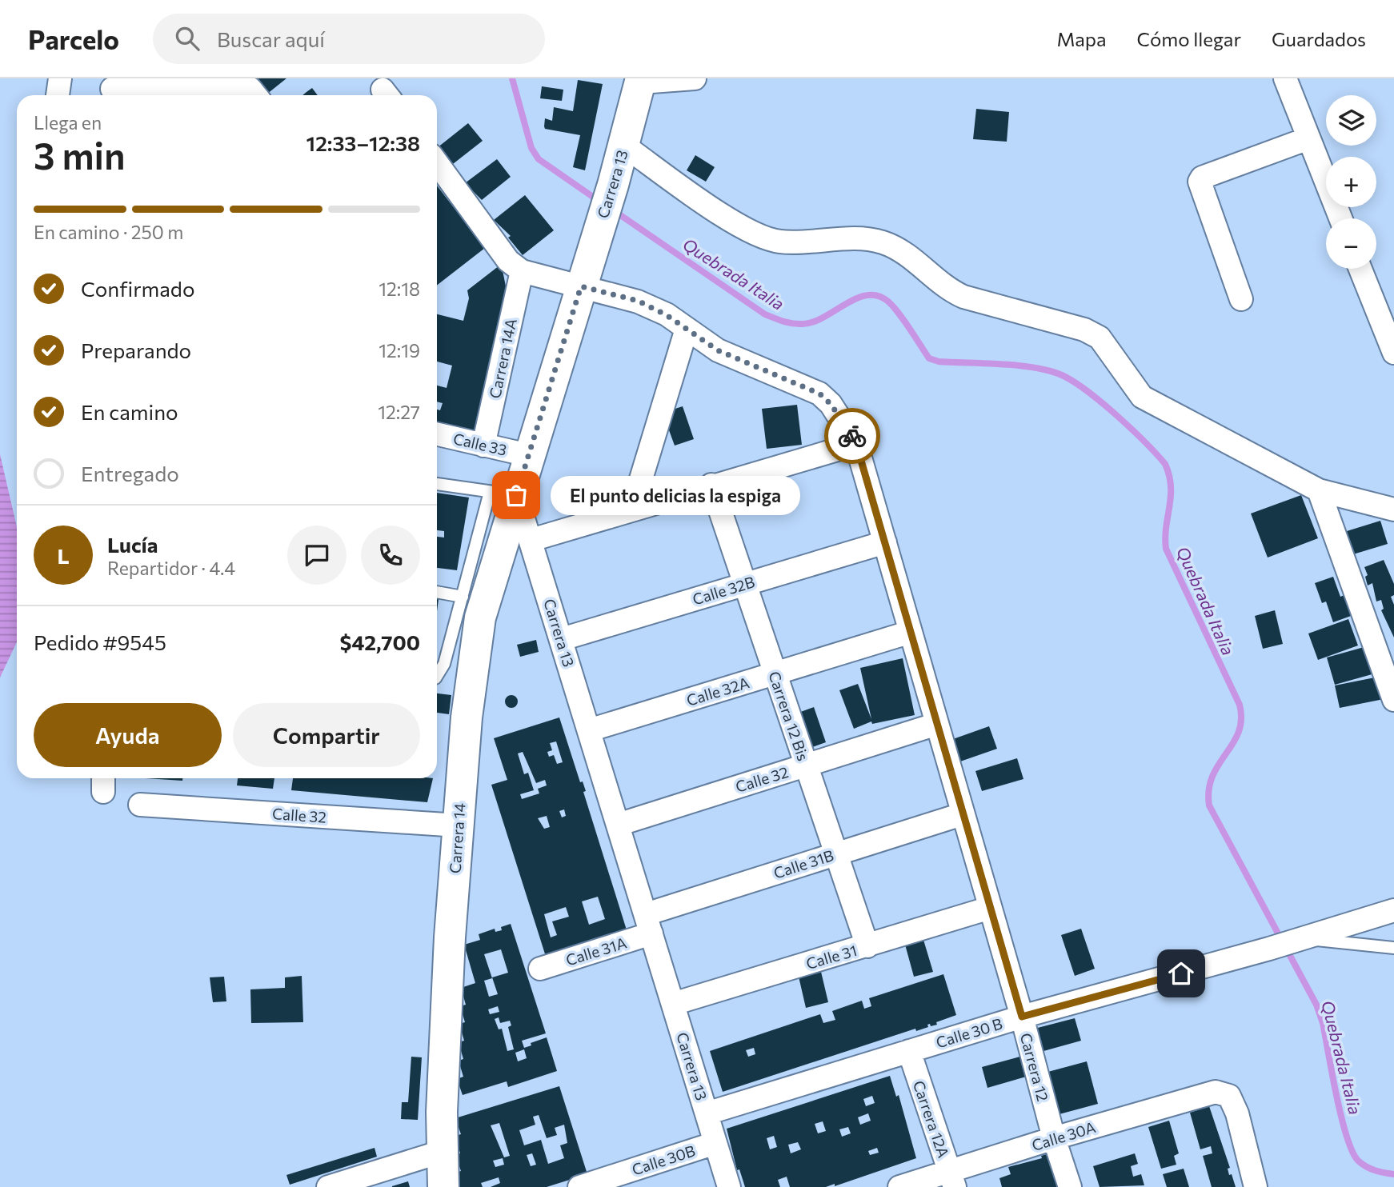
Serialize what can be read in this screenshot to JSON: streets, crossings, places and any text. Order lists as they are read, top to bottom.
{
  "streets": {
    "main road": ["Carrera 13", "Carrera 14"],
    "street": [
      "Carrera 14A",
      "Calle 33",
      "Calle 32B",
      "Calle 32A",
      "Carrera 12 Bis",
      "Calle 32",
      "Calle 31B",
      "Calle 31A",
      "Calle 31",
      "Calle 30 B",
      "Carrera 12",
      "Carrera 12A",
      "Calle 30A",
      "Calle 30B"
    ]
  },
  "crossings": [
    ["Carrera 13", "Calle 33"],
    ["Carrera 13", "Calle 32B"],
    ["Carrera 13", "Calle 32A"],
    ["Carrera 13", "Calle 32"],
    ["Carrera 13", "Carrera 14"],
    ["Carrera 13", "Calle 31B"],
    ["Carrera 13", "Calle 31A"],
    ["Carrera 13", "Calle 31"],
    ["Carrera 13", "Calle 30 B"],
    ["Carrera 13", "Calle 30B"],
    ["Carrera 14A", "Calle 33"],
    ["Calle 32B", "Carrera 12 Bis"],
    ["Calle 32B", "Carrera 12"],
    ["Calle 32A", "Carrera 12 Bis"],
    ["Calle 32A", "Carrera 12"],
    ["Carrera 12 Bis", "Calle 32"],
    ["Carrera 12 Bis", "Calle 31B"],
    ["Carrera 12 Bis", "Calle 31"],
    ["Calle 32", "Carrera 14"],
    ["Calle 32", "Carrera 12"],
    ["Calle 31B", "Calle 31A"],
    ["Calle 31B", "Carrera 12"],
    ["Calle 31", "Carrera 12"],
    ["Calle 30 B", "Carrera 12"],
    ["Calle 30 B", "Carrera 12A"],
    ["Carrera 12", "Calle 30A"],
    ["Carrera 12A", "Calle 30A"]
  ],
  "water": ["Quebrada Italia"],
  "places": ["El punto delicias la espiga"],
  "page": {
    "header": "Parcelo",
    "search": "Buscar aquí",
    "nav": ["Mapa", "Cómo llegar", "Guardados"],
    "map_buttons": ["+", "−"],
    "heading": ["3 min", "Llega en", "12:33–12:38"],
    "panel": [
      "Lucía",
      "Repartidor · 4.4",
      "Pedido #9545",
      "$42,700"
    ],
    "bar": "En camino · 250 m",
    "list": [
      ["Confirmado", "12:18"],
      ["Preparando", "12:19"],
      ["En camino", "12:27"],
      "Entregado"
    ],
    "bubble": "El punto delicias la espiga",
    "round": "L",
    "buttons": ["Ayuda", "Compartir"]
  }
}
